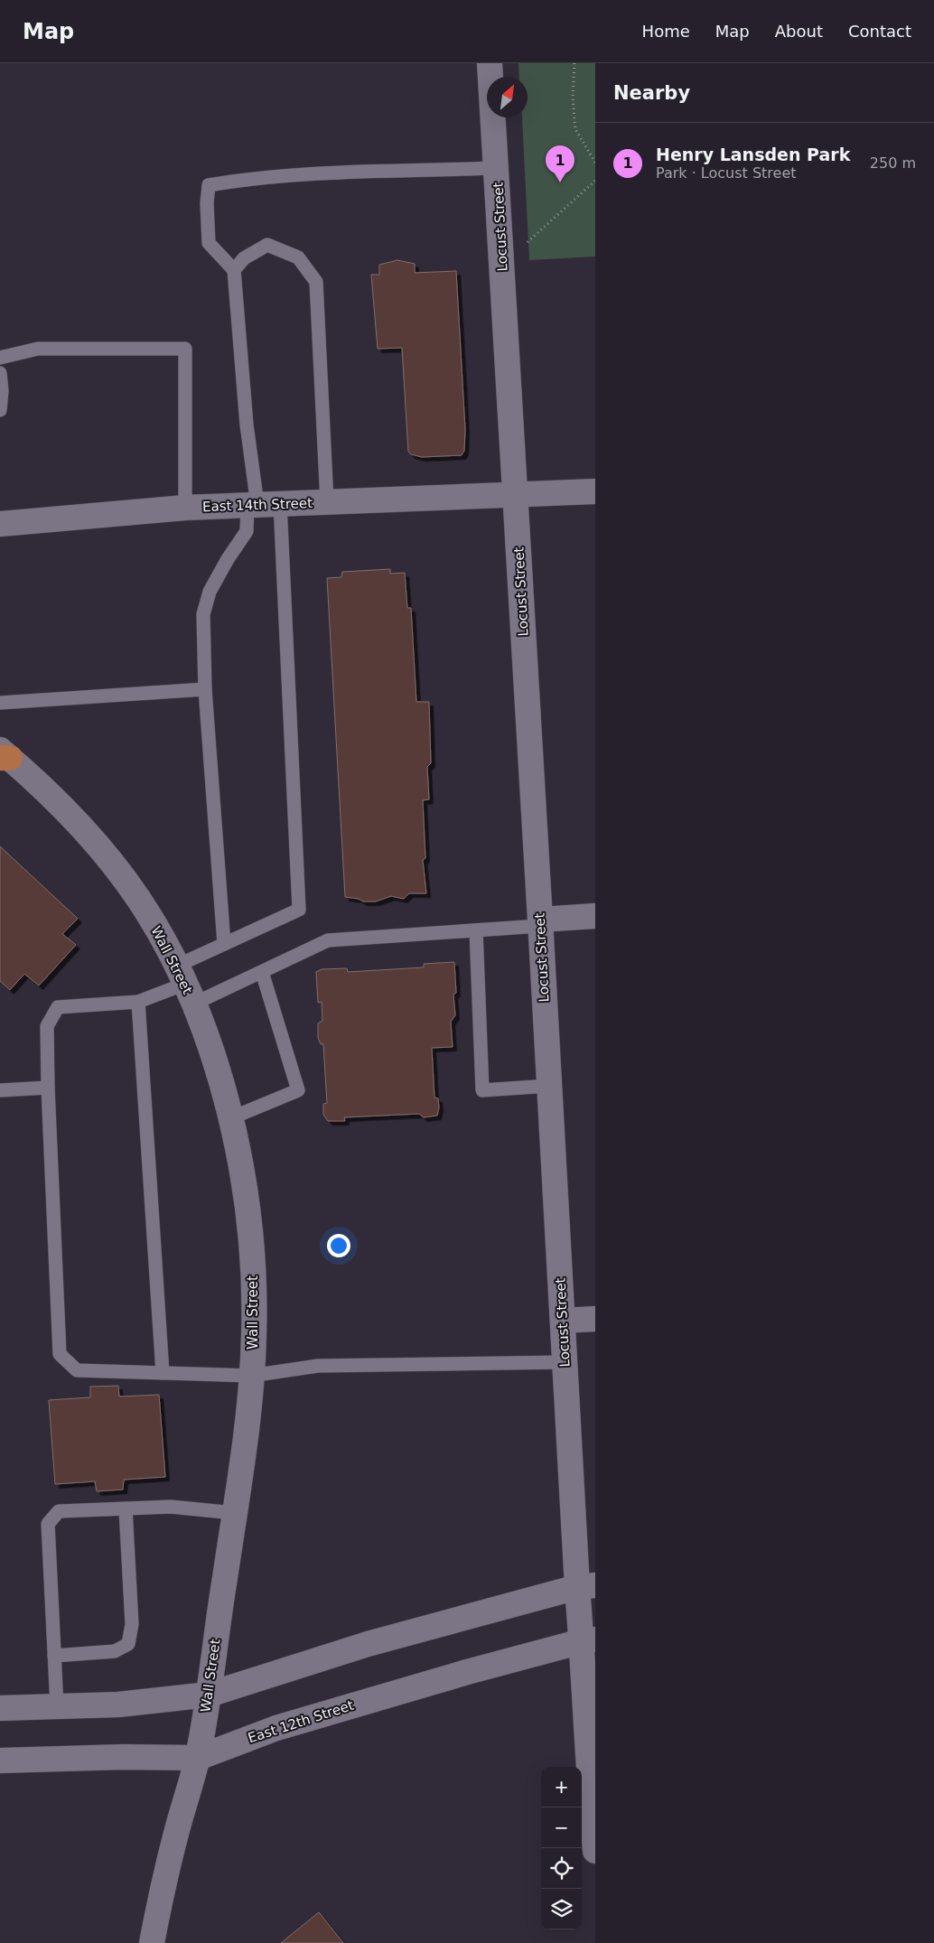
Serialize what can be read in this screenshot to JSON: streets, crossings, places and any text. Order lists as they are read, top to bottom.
{
  "streets": {
    "street": [
      "Locust Street",
      "East 14th Street",
      "Wall Street",
      "East 12th Street"
    ]
  },
  "crossings": [
    ["Locust Street", "East 14th Street"],
    ["Locust Street", "East 12th Street"],
    ["Wall Street", "East 12th Street"]
  ],
  "north": "top right",
  "page": {
    "header": "Map",
    "nav": [
      "Home",
      "Map",
      "About",
      "Contact"
    ],
    "heading": "Nearby",
    "list": [
      {
        "mark": "1",
        "name": "Henry Lansden Park",
        "note": "Park · Locust Street",
        "value": "250 m"
      }
    ],
    "pins": "1",
    "map_buttons": ["+", "−"]
  }
}
